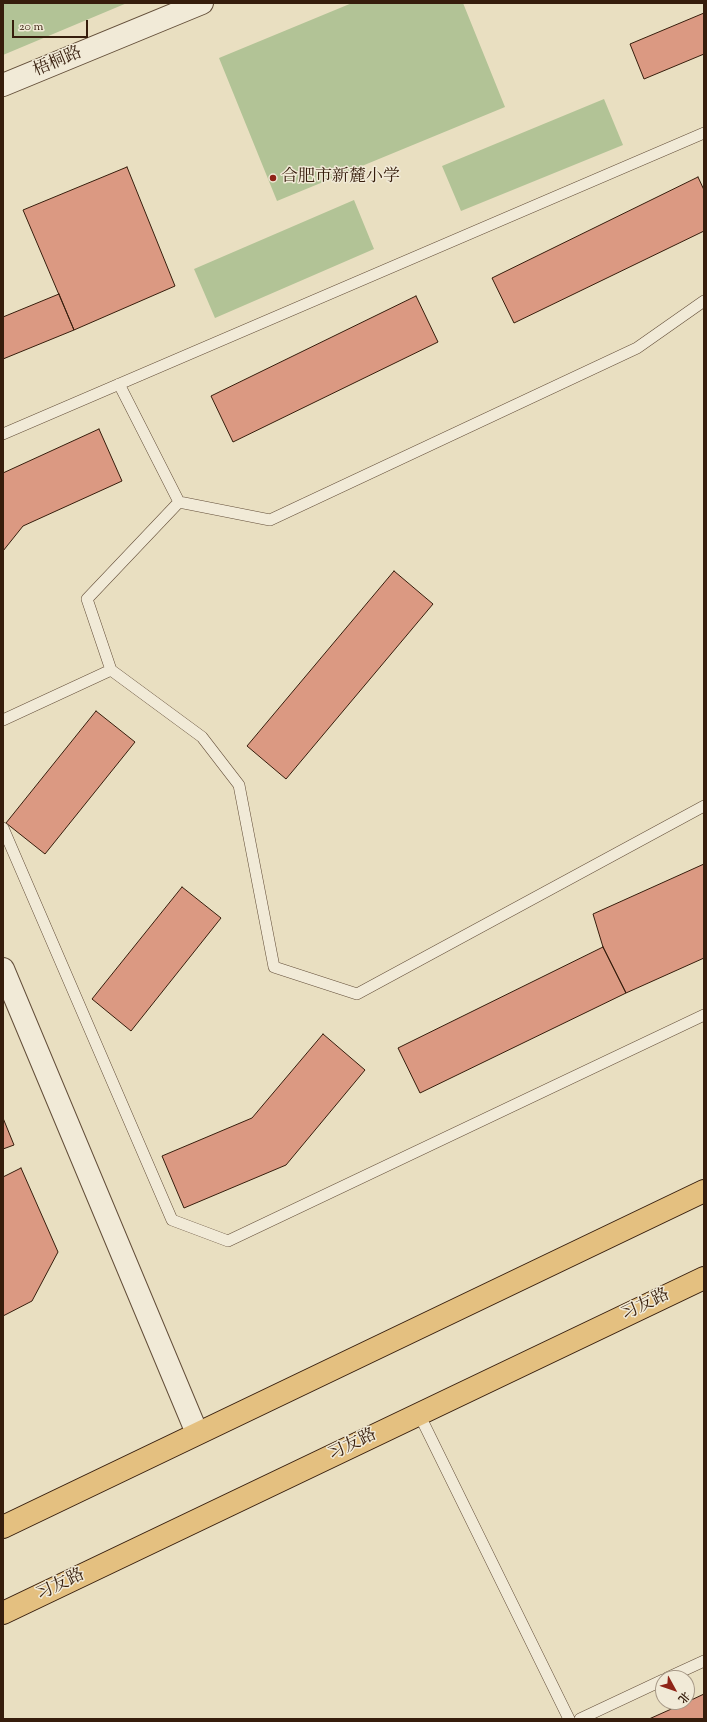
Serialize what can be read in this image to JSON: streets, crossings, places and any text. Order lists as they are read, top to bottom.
{
  "streets": {
    "main road": ["习友路"],
    "street": ["梧桐路"]
  },
  "places": ["合肥市新麓小学"],
  "scale_bar": "20 m",
  "north": "bottom right"
}
